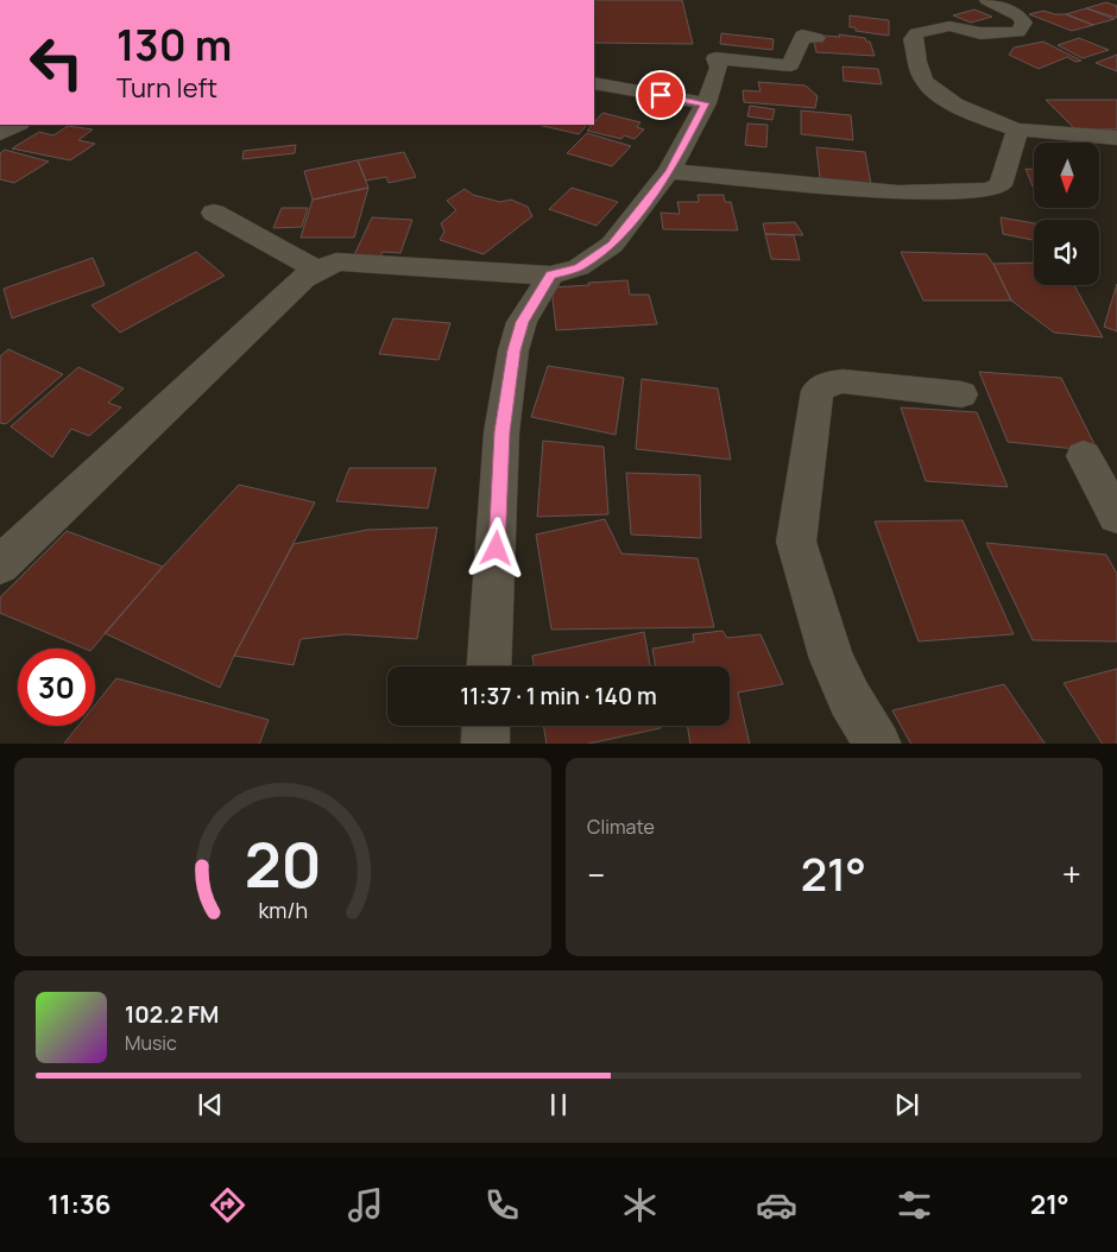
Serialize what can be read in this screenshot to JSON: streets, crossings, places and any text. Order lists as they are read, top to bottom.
{
  "north": "bottom",
  "page": {
    "turn": ["130 m", "Turn left"],
    "limit": "30",
    "trip": "11:37 · 1 min · 140 m",
    "tile": "Climate",
    "heat": ["−", "21°", "+"],
    "song": ["102.2 FM", "Music"],
    "tabs": ["11:36", "21°"],
    "gauge": ["20", "km/h"]
  }
}
